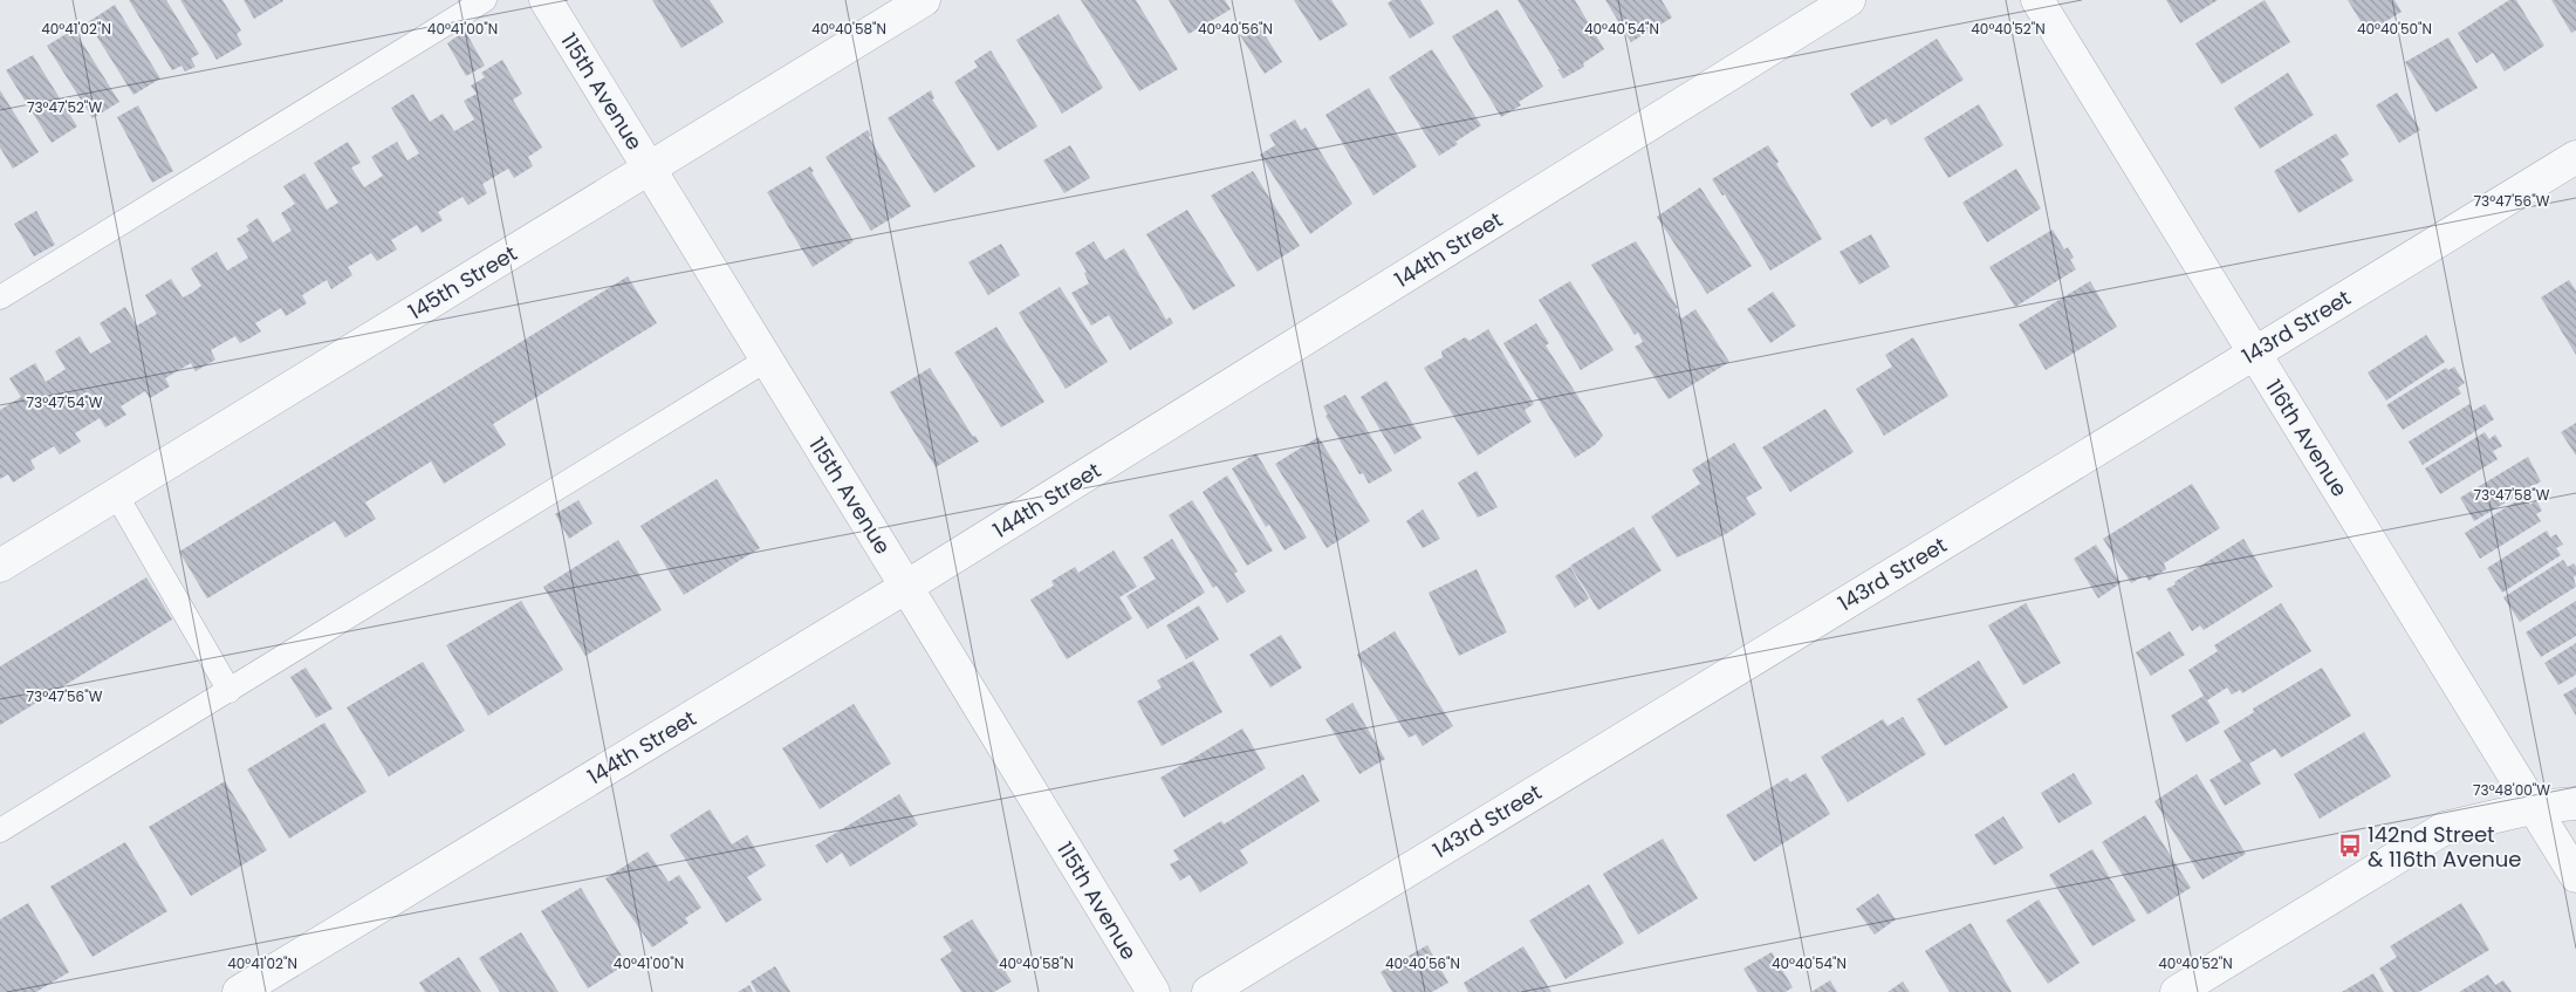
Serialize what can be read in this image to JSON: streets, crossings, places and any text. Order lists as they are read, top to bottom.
{
  "streets": {
    "street": [
      "115th Avenue",
      "144th Street",
      "145th Street",
      "143rd Street",
      "116th Avenue"
    ]
  },
  "crossings": [
    ["115th Avenue", "144th Street"],
    ["115th Avenue", "145th Street"],
    ["143rd Street", "116th Avenue"]
  ],
  "places": {
    "bus stop": ["142nd Street & 116th Avenue"]
  },
  "coordinates": [
    "40°41'02\"N",
    "40°41'00\"N",
    "40°40'58\"N",
    "40°40'56\"N",
    "40°40'54\"N",
    "40°40'52\"N",
    "40°40'50\"N",
    "73°47'52\"W",
    "73°47'56\"W",
    "73°47'54\"W",
    "73°47'58\"W",
    "73°48'00\"W"
  ]
}
